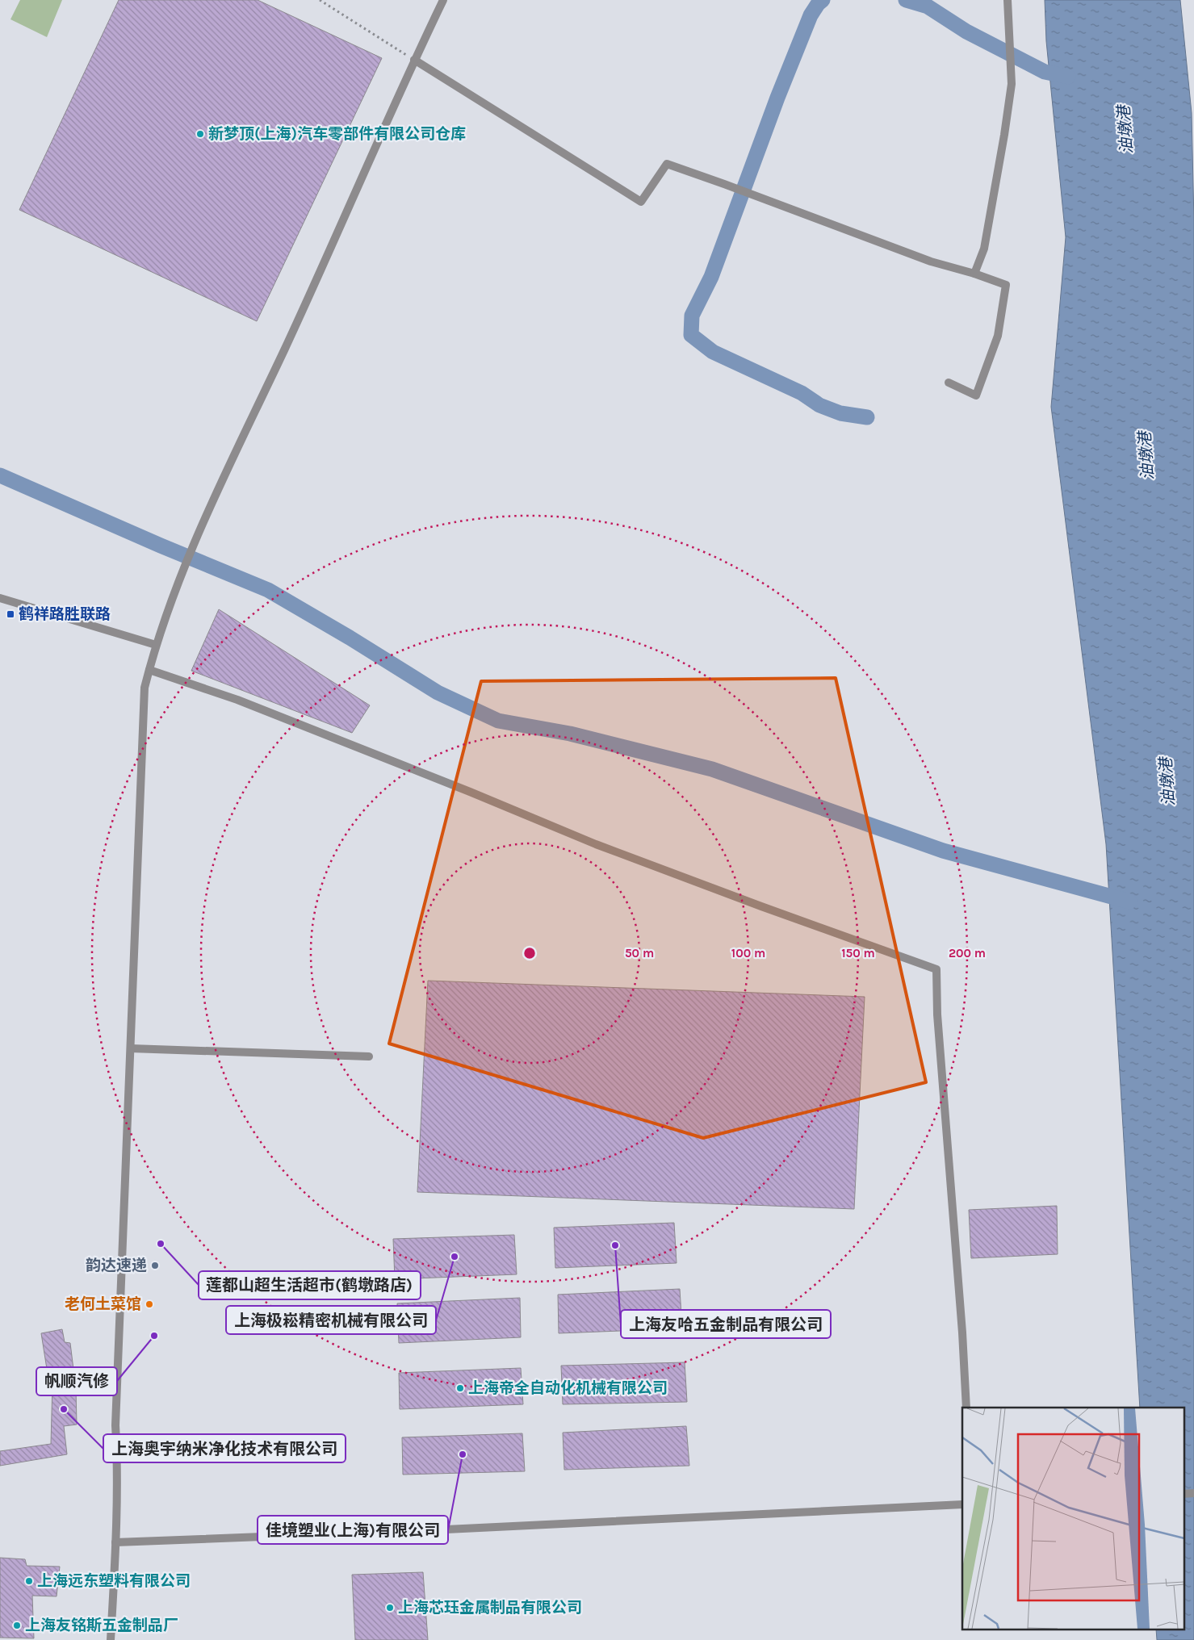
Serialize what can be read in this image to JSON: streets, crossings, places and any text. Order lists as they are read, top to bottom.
{
  "water": ["油墩港"],
  "places": {
    "other": [
      "新梦顶(上海)汽车零部件有限公司仓库",
      "莲都山超生活超市(鹤墩路店)",
      "上海友哈五金制品有限公司",
      "上海极崧精密机械有限公司",
      "韵达速递",
      "老何土菜馆",
      "帆顺汽修",
      "上海帝全自动化机械有限公司",
      "上海奥宇纳米净化技术有限公司",
      "佳境塑业(上海)有限公司",
      "上海远东塑料有限公司",
      "上海芯珏金属制品有限公司",
      "上海友铭斯五金制品厂"
    ],
    "transit": ["鹤祥路胜联路"]
  },
  "rings": [
    "50 m",
    "100 m",
    "150 m",
    "200 m"
  ]
}
